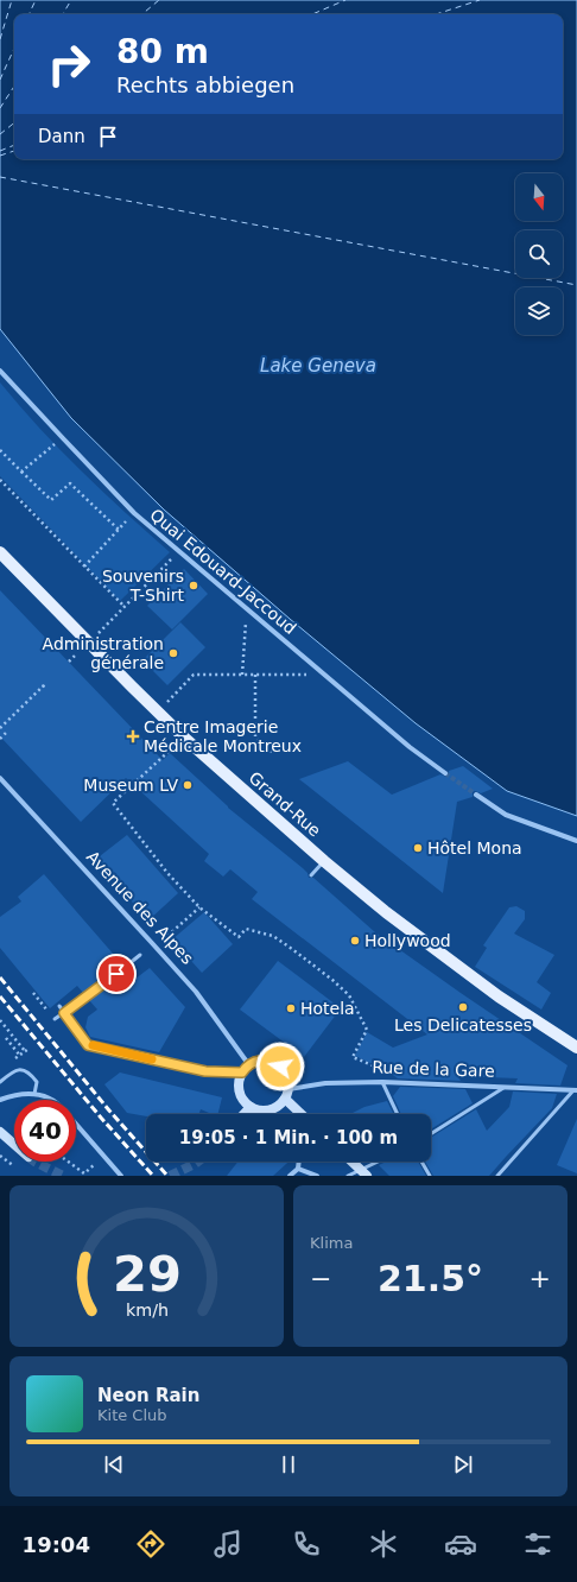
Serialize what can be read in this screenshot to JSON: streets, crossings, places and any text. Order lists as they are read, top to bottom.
{
  "streets": {
    "main road": ["Grand-Rue"],
    "street": ["Quai Edouard-Jaccoud", "Avenue des Alpes", "Rue de la Gare"]
  },
  "crossings": [
    ["Avenue des Alpes", "Rue de la Gare"]
  ],
  "water": ["Lake Geneva"],
  "places": {
    "other": [
      "Souvenirs T-Shirt",
      "Administration générale",
      "Museum LV",
      "Hôtel Mona",
      "Hollywood",
      "Les Delicatesses",
      "Hotela"
    ],
    "health": ["Centre Imagerie Médicale Montreux"]
  },
  "north": "bottom",
  "page": {
    "turn": ["80 m", "Rechts abbiegen"],
    "then": "Dann",
    "limit": "40",
    "trip": "19:05 · 1 Min. · 100 m",
    "tile": "Klima",
    "heat": ["−", "21.5°", "+"],
    "song": ["Neon Rain", "Kite Club"],
    "tabs": "19:04",
    "gauge": ["29", "km/h"]
  }
}
